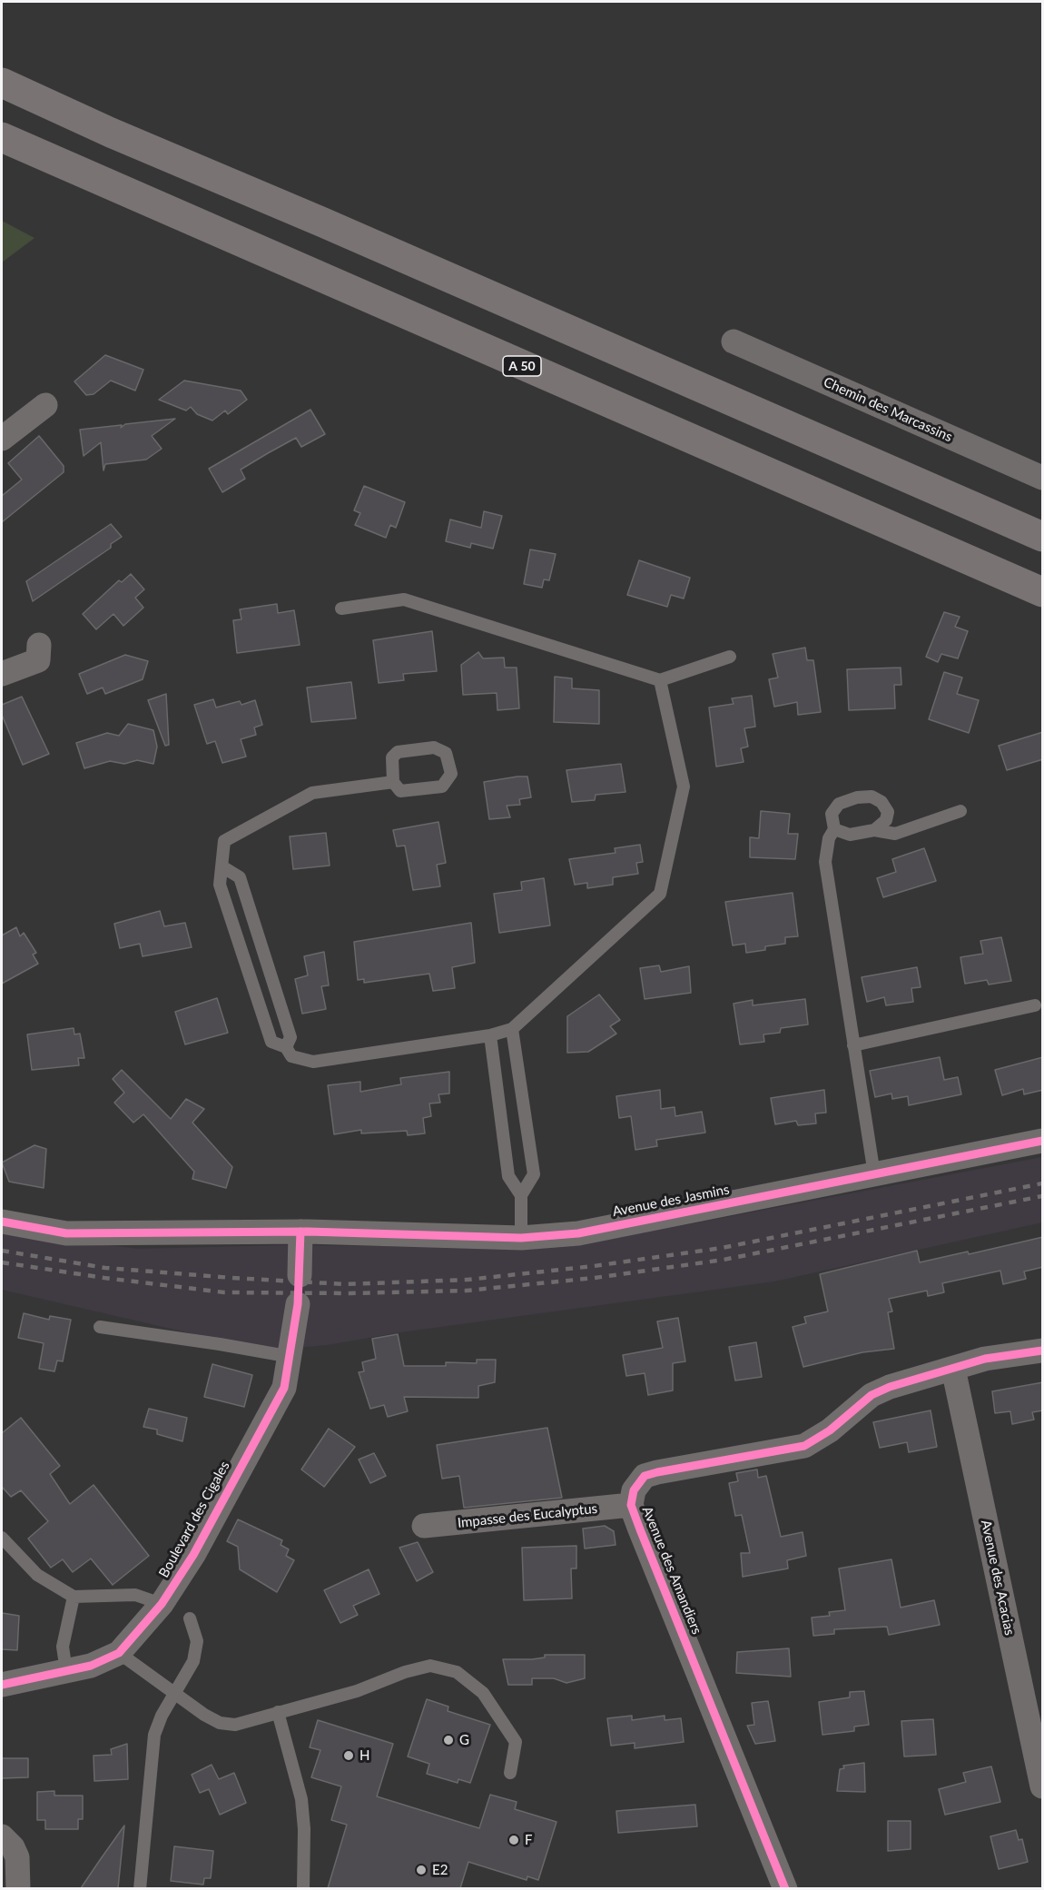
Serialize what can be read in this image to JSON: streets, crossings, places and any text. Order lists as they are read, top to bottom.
{
  "streets": {
    "highway": ["A 50"],
    "street": [
      "Chemin des Marcassins",
      "Avenue des Jasmins",
      "Impasse des Eucalyptus",
      "Boulevard des Cigales",
      "Avenue des Amandiers",
      "Avenue des Acacias"
    ]
  },
  "crossings": [
    ["Impasse des Eucalyptus", "Avenue des Amandiers"],
    ["Avenue des Amandiers", "Avenue des Acacias"]
  ],
  "places": [
    "G",
    "H",
    "F",
    "E2"
  ]
}
